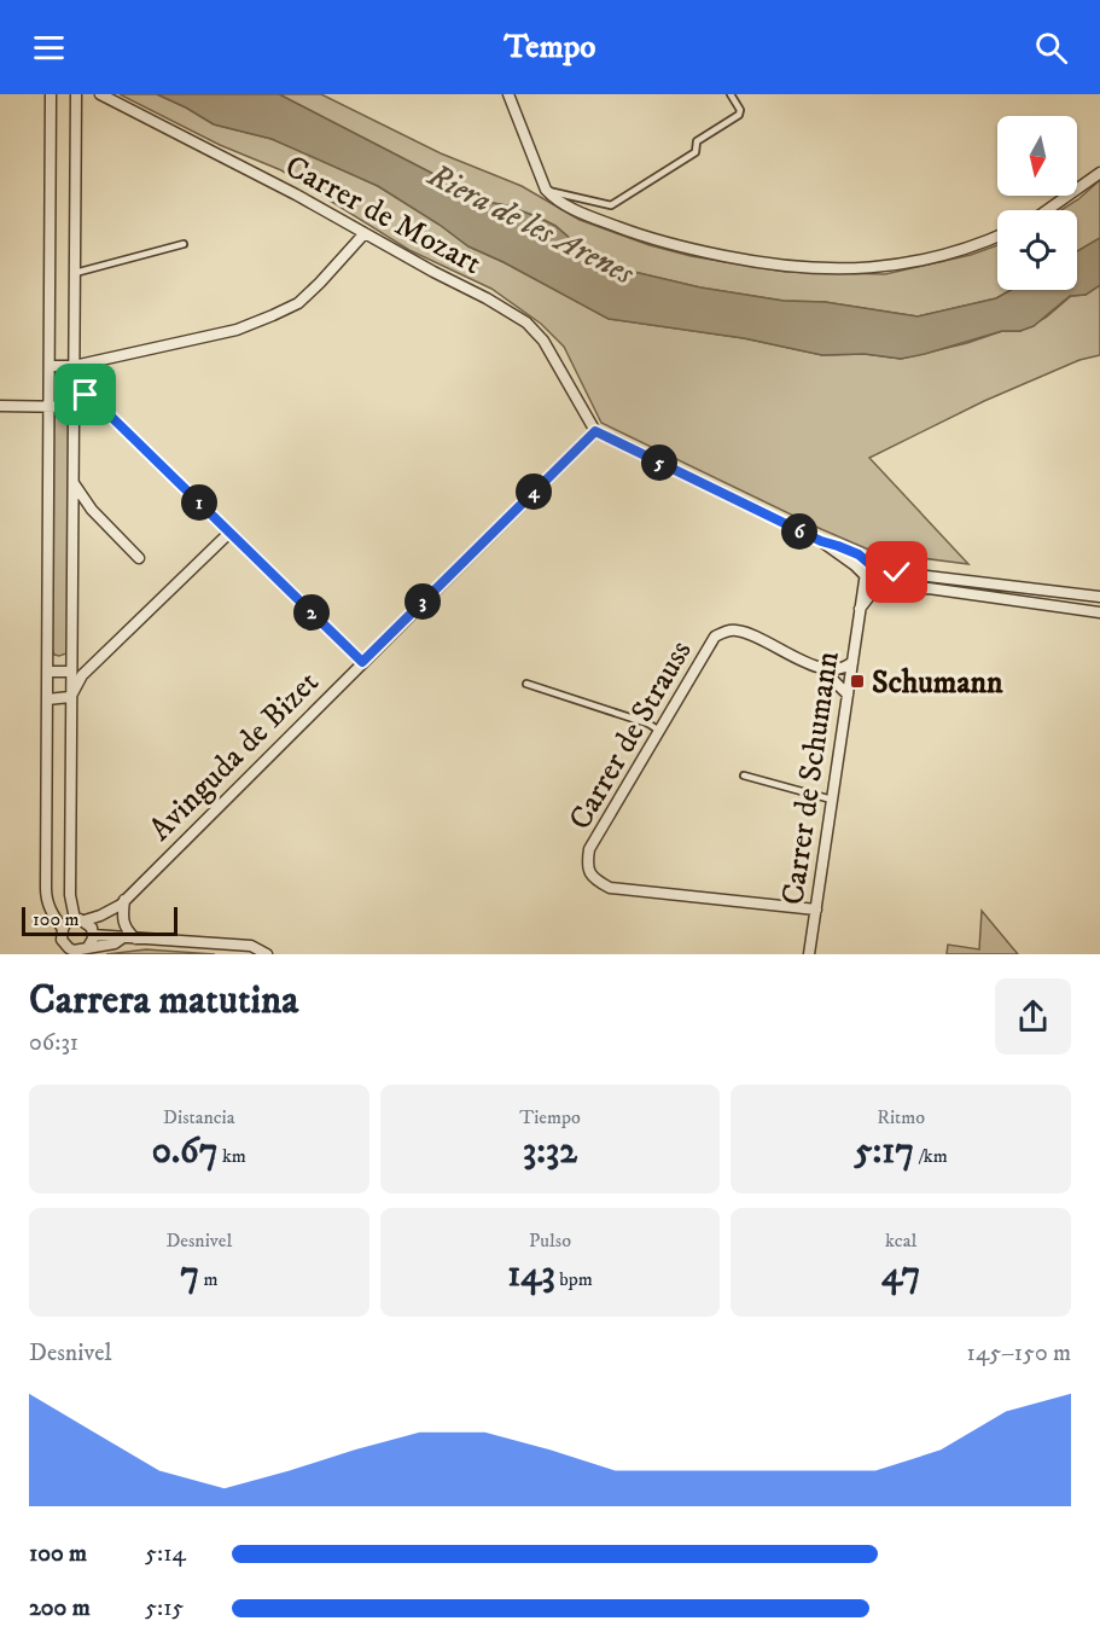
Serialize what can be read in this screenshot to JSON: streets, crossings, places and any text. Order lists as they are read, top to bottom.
{
  "streets": {
    "street": [
      "Carrer de Mozart",
      "Carrer de Strauss",
      "Avinguda de Bizet",
      "Carrer de Schumann"
    ]
  },
  "crossings": [
    ["Carrer de Mozart", "Avinguda de Bizet"],
    ["Carrer de Strauss", "Carrer de Schumann"]
  ],
  "water": ["Riera de les Arenes"],
  "places": {
    "transit": ["Schumann"]
  },
  "scale_bar": "100 m",
  "north": "bottom",
  "page": {
    "header": "Tempo",
    "pins": [
      "5",
      "4",
      "1",
      "6",
      "3",
      "2"
    ],
    "scale": "100 m",
    "heading": ["Carrera matutina", "06:31"],
    "stats": [
      ["Distancia", "0.67 km"],
      ["Tiempo", "3:32"],
      ["Ritmo", "5:17 /km"],
      ["Desnivel", "7 m"],
      ["Pulso", "143 bpm"],
      ["kcal", "47"]
    ],
    "chart": ["Desnivel", "145–150 m"],
    "list": [
      {
        "name": "100 m",
        "note": "5:14"
      },
      {
        "name": "200 m",
        "note": "5:15"
      }
    ]
  }
}
